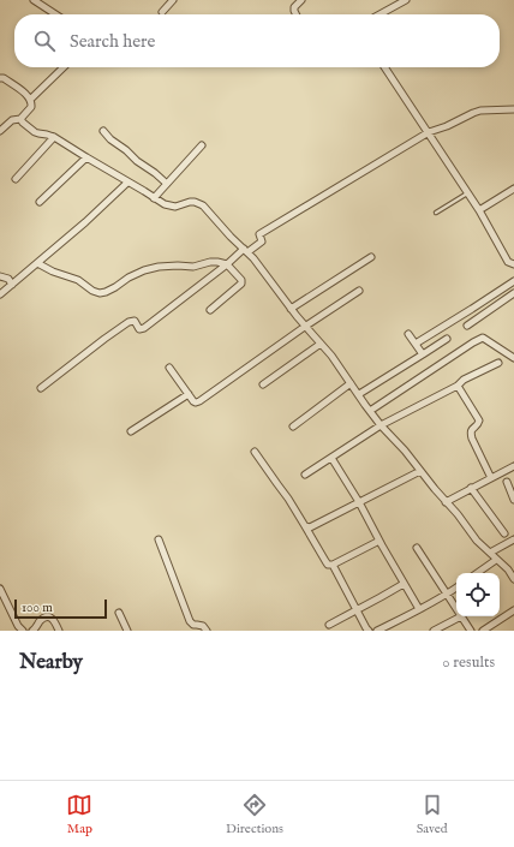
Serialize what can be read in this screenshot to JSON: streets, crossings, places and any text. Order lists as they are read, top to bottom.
{
  "scale_bar": "100 m",
  "page": {
    "search": "Search here",
    "scale": "100 m",
    "heading": ["Nearby", "0 results"],
    "nav": ["Map", "Directions", "Saved"]
  }
}
